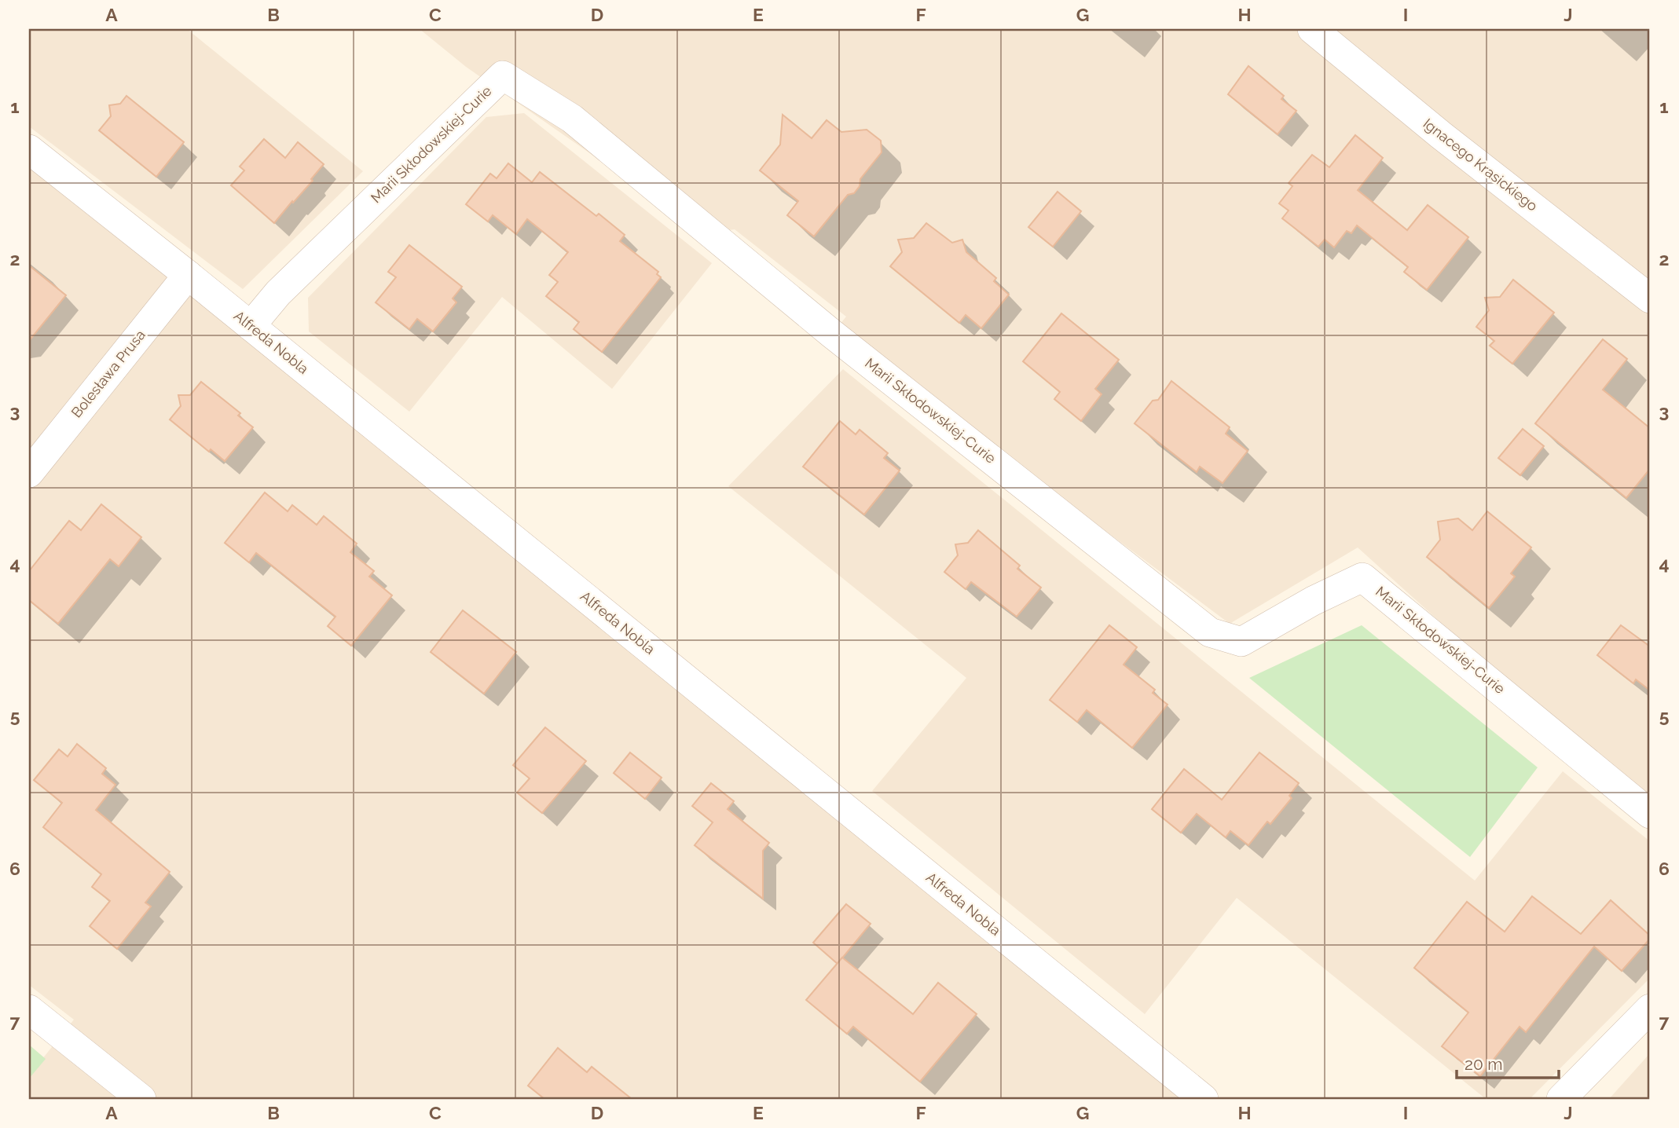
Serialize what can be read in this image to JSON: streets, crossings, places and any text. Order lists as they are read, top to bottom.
{
  "streets": {
    "street": [
      "Marii Skłodowskiej-Curie",
      "Ignacego Krasickiego",
      "Alfreda Nobla",
      "Bolesława Prusa"
    ]
  },
  "crossings": [
    ["Marii Skłodowskiej-Curie", "Alfreda Nobla"],
    ["Alfreda Nobla", "Bolesława Prusa"]
  ],
  "scale_bar": "20 m",
  "grid": {
    "columns": [
      "A",
      "B",
      "C",
      "D",
      "E",
      "F",
      "G",
      "H",
      "I",
      "J"
    ],
    "rows": [
      "1",
      "2",
      "3",
      "4",
      "5",
      "6",
      "7"
    ]
  }
}
